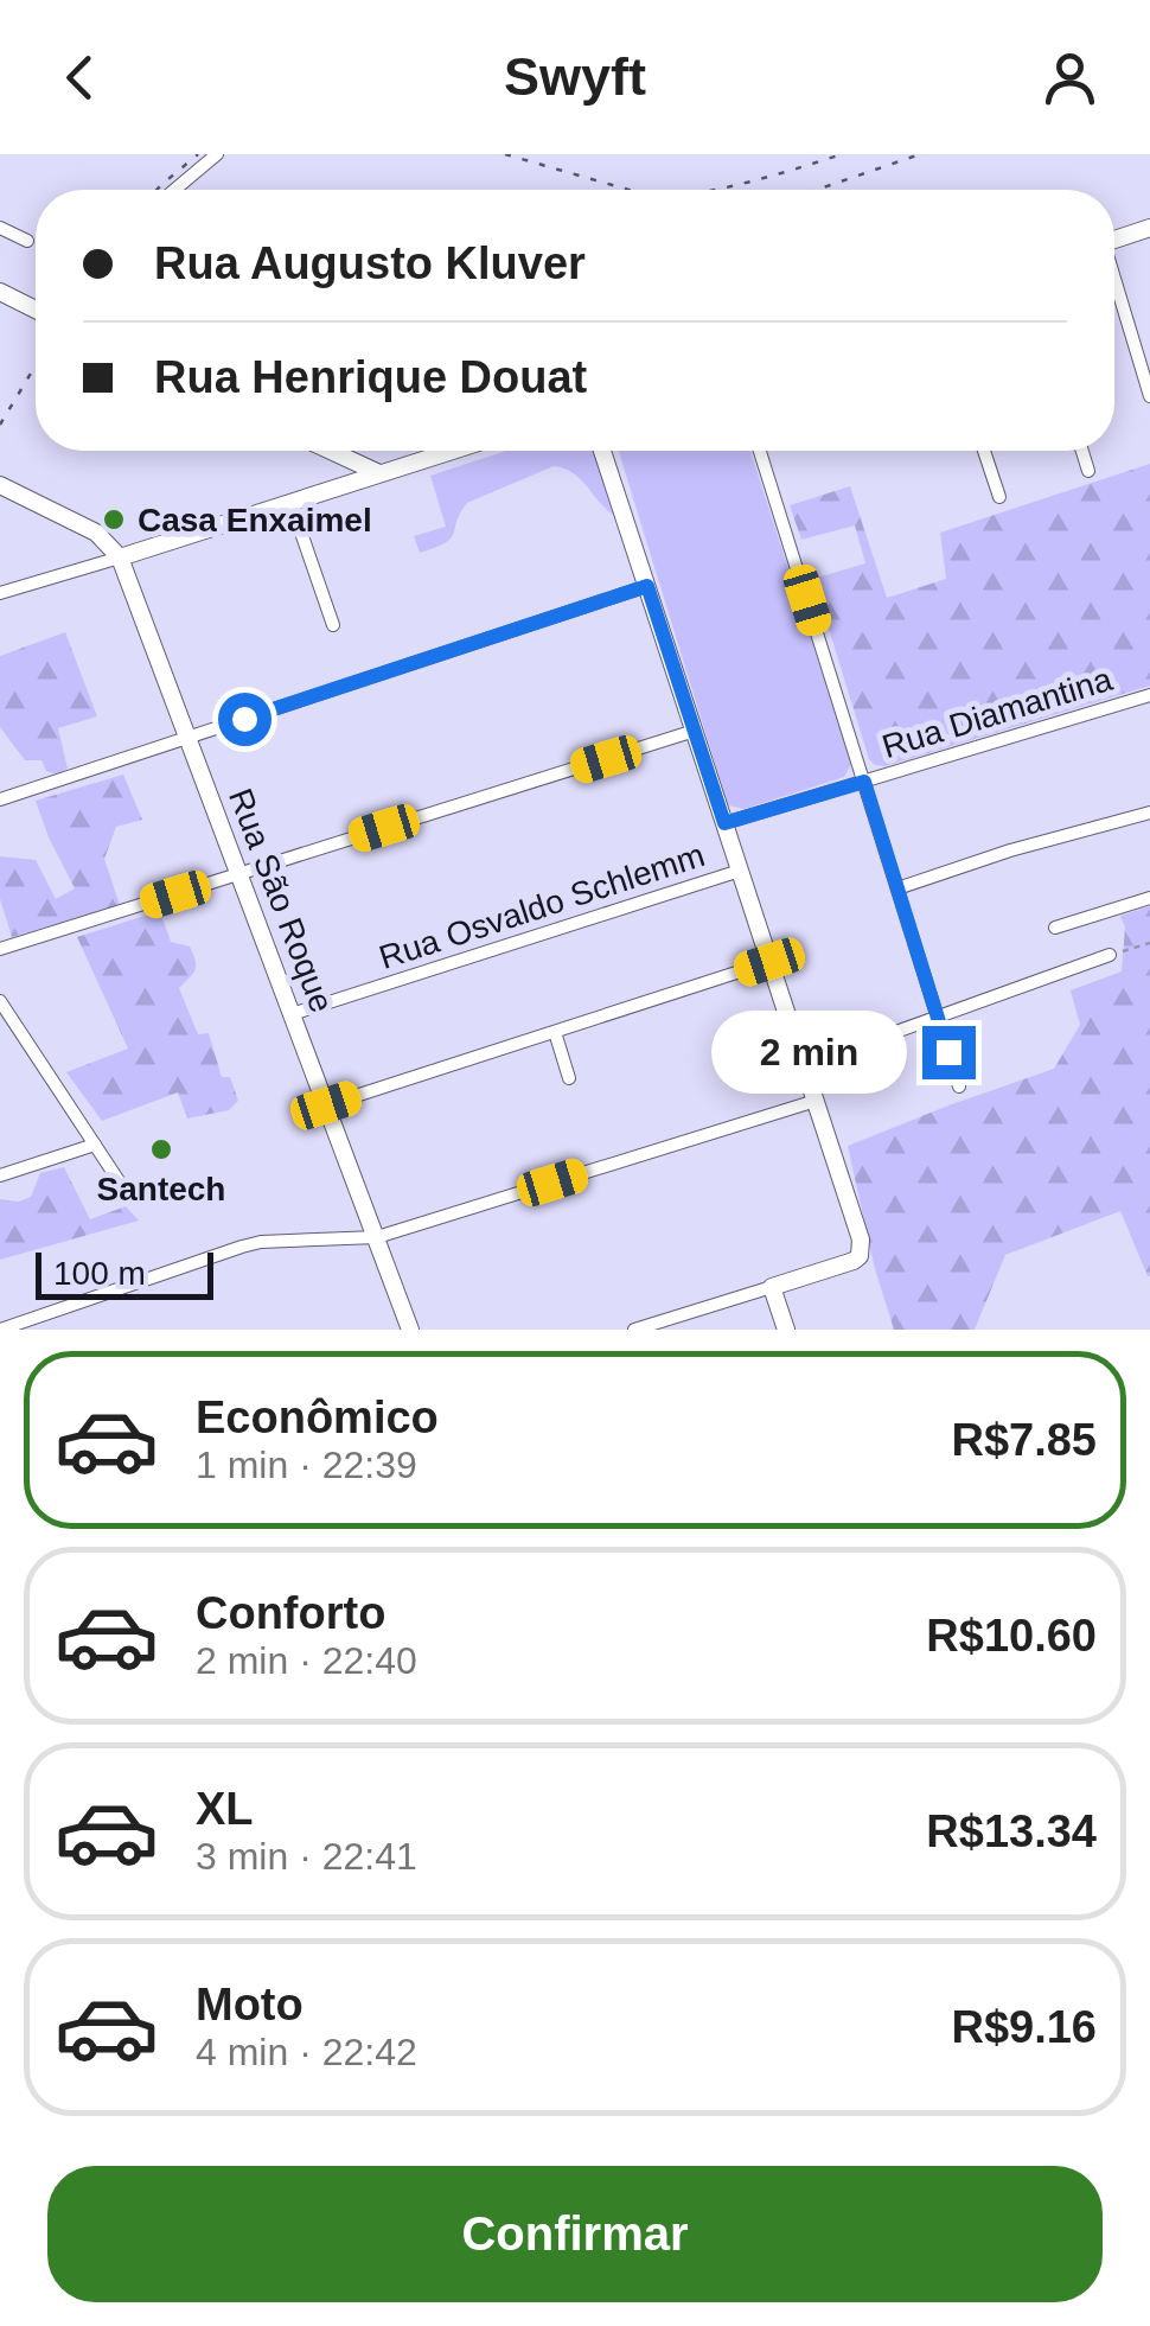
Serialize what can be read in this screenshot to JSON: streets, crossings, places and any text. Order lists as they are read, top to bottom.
{
  "streets": {
    "street": ["Rua Diamantina", "Rua São Roque", "Rua Osvaldo Schlemm"]
  },
  "crossings": [
    ["Rua São Roque", "Rua Osvaldo Schlemm"]
  ],
  "places": ["Casa Enxaimel", "Santech"],
  "scale_bar": "100 m",
  "page": {
    "header": "Swyft",
    "banner": ["Rua Augusto Kluver", "Rua Henrique Douat"],
    "bubble": "2 min",
    "scale": "100 m",
    "list": [
      {
        "name": "Econômico",
        "note": "1 min · 22:39",
        "value": "R$7.85"
      },
      {
        "name": "Conforto",
        "note": "2 min · 22:40",
        "value": "R$10.60"
      },
      {
        "name": "XL",
        "note": "3 min · 22:41",
        "value": "R$13.34"
      },
      {
        "name": "Moto",
        "note": "4 min · 22:42",
        "value": "R$9.16"
      }
    ],
    "buttons": "Confirmar"
  }
}
